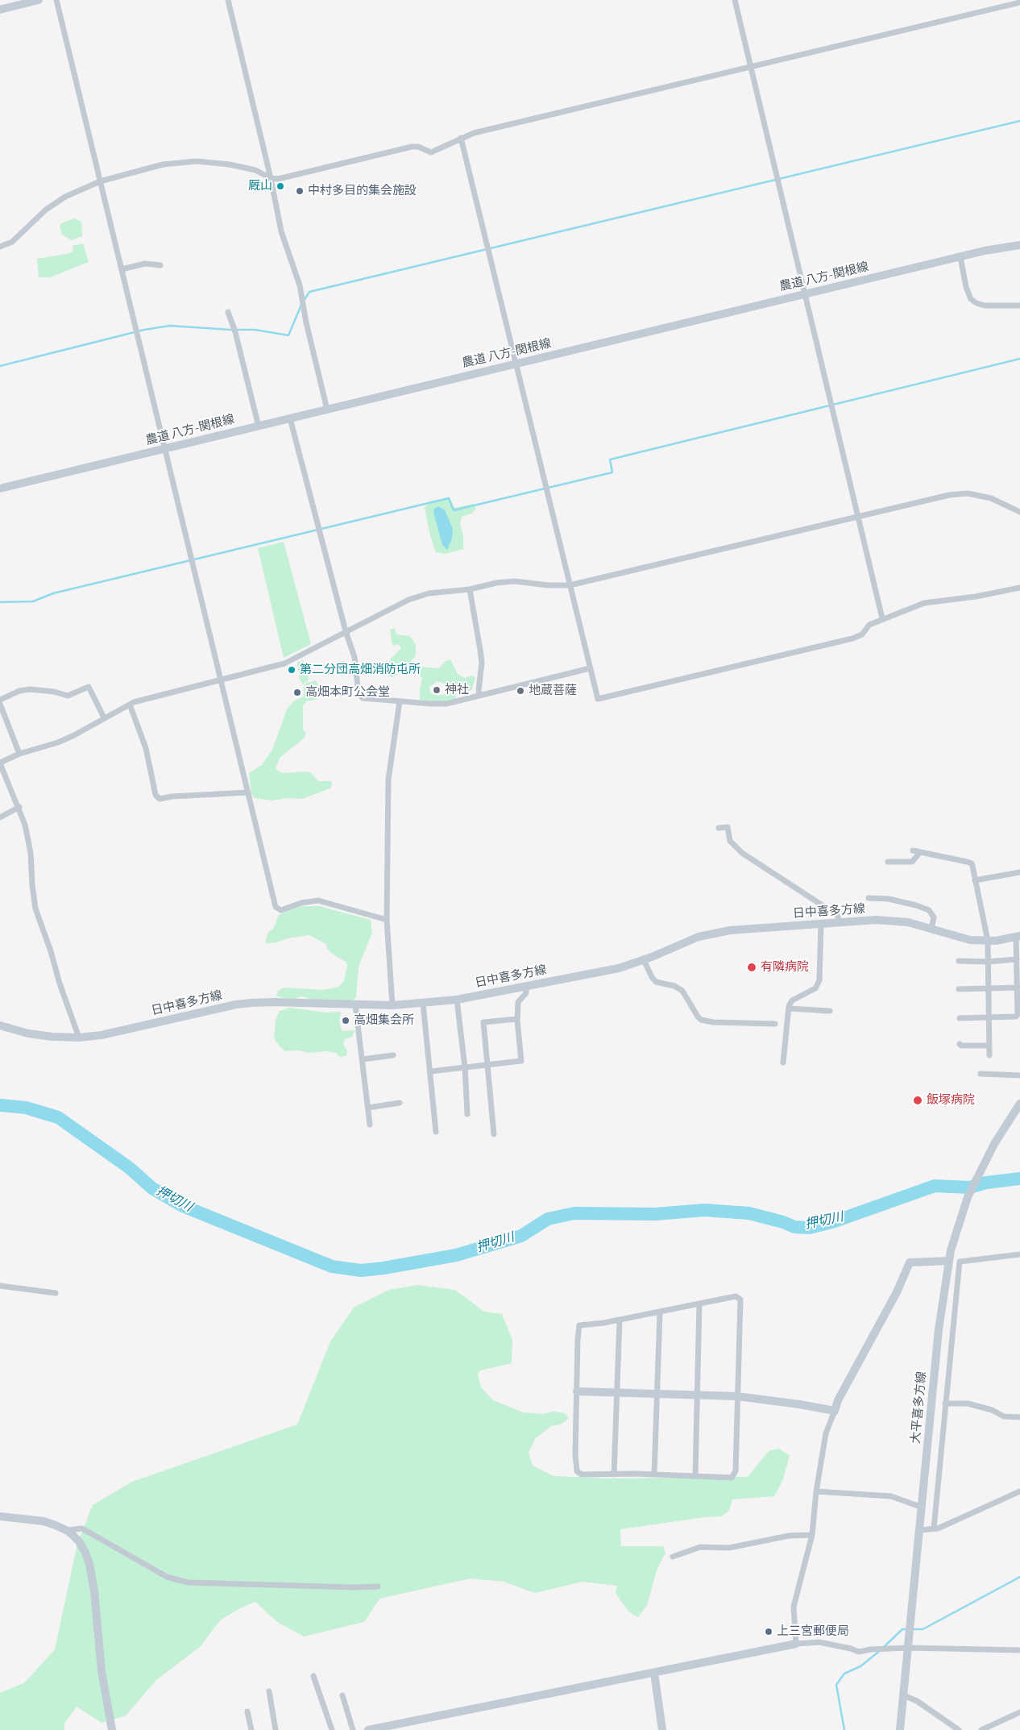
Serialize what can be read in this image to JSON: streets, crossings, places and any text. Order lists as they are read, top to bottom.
{
  "streets": {
    "street": ["農道 八方-関根線", "日中喜多方線", "大平喜多方線"]
  },
  "water": ["押切川"],
  "places": [
    "厩山",
    "中村多目的集会施設",
    "第二分団高畑消防屯所",
    "神社",
    "地蔵菩薩",
    "高畑本町公会堂",
    "有隣病院",
    "高畑集会所",
    "飯塚病院",
    "上三宮郵便局"
  ]
}
